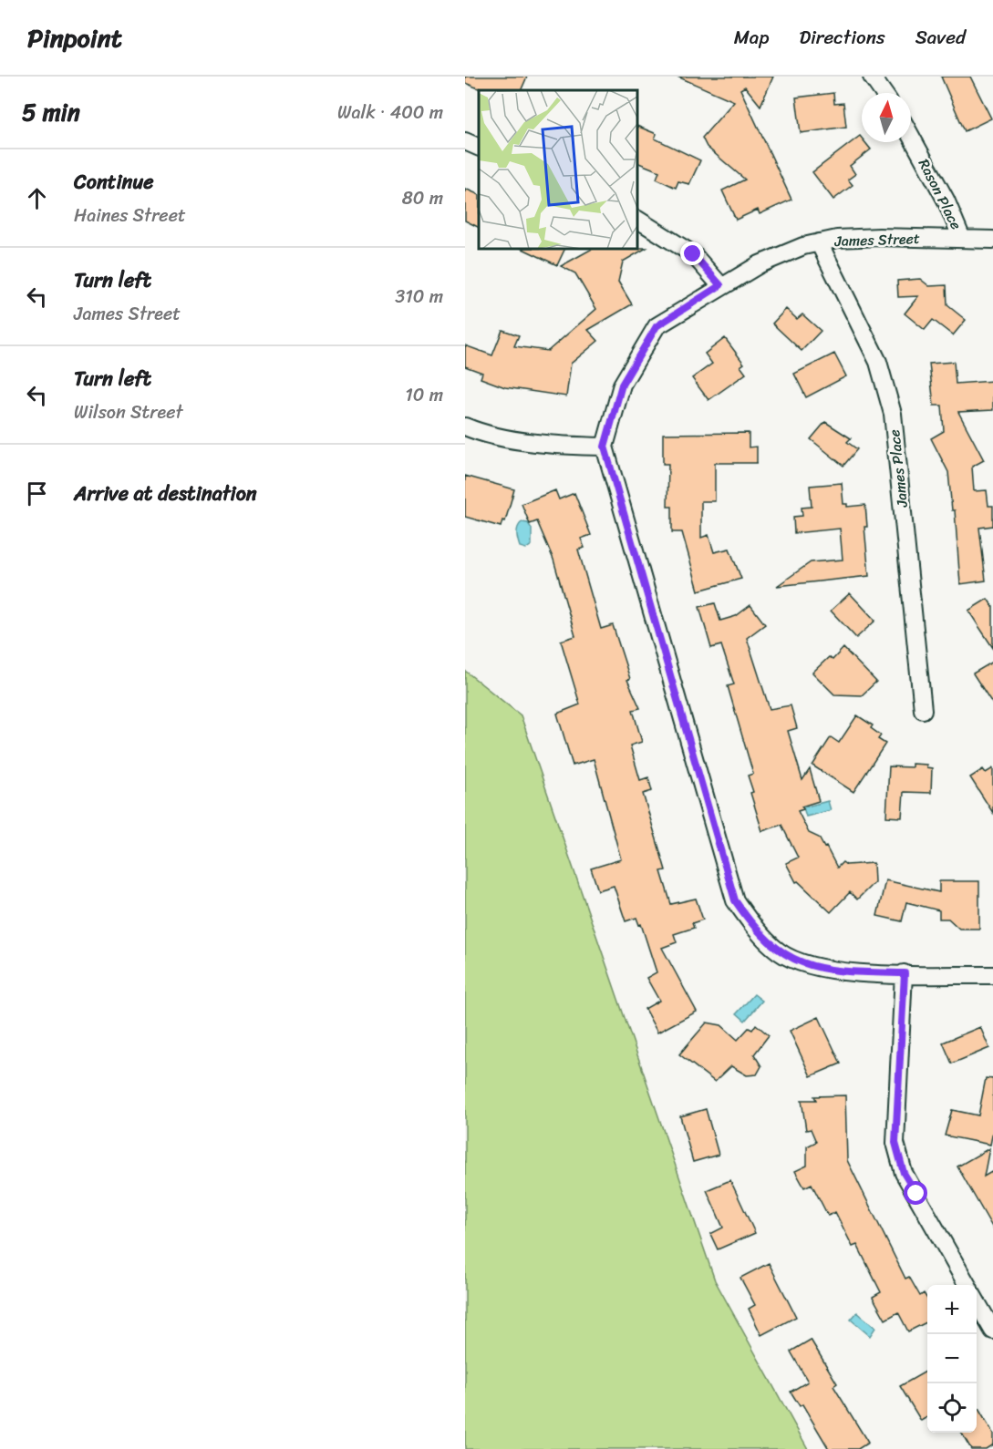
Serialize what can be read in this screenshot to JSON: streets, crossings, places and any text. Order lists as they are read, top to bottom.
{
  "streets": {
    "street": ["Rason Place", "James Street", "James Place"]
  },
  "crossings": [
    ["Rason Place", "James Street"],
    ["James Street", "James Place"]
  ],
  "north": "top",
  "page": {
    "header": "Pinpoint",
    "nav": ["Map", "Directions", "Saved"],
    "heading": ["5 min", "Walk · 400 m"],
    "list": [
      ["Continue", "Haines Street", "80 m"],
      ["Turn left", "James Street", "310 m"],
      ["Turn left", "Wilson Street", "10 m"],
      "Arrive at destination"
    ],
    "map_buttons": ["+", "−"]
  }
}
